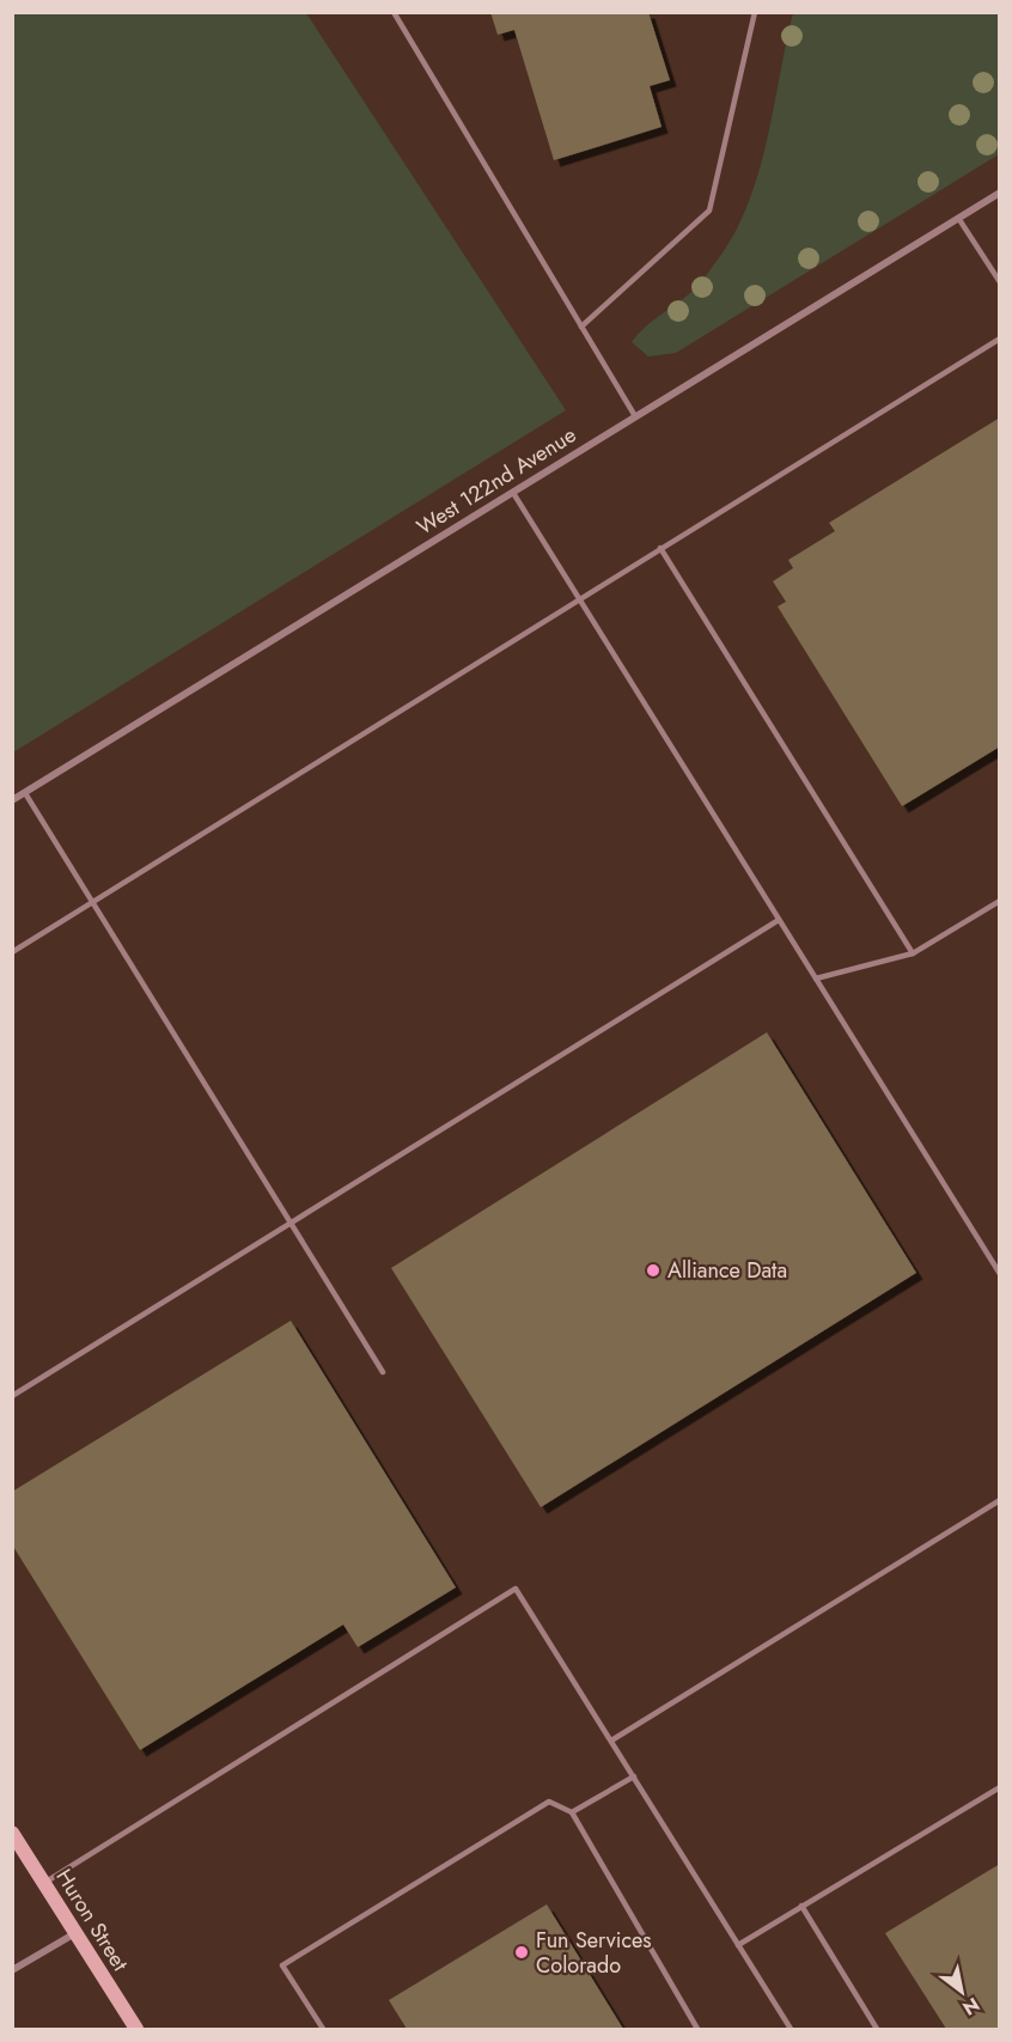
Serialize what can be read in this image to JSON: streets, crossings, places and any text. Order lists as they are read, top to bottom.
{
  "streets": {
    "main road": ["Huron Street"],
    "street": ["West 122nd Avenue"]
  },
  "places": ["Alliance Data", "Fun Services Colorado"],
  "north": "bottom right"
}
